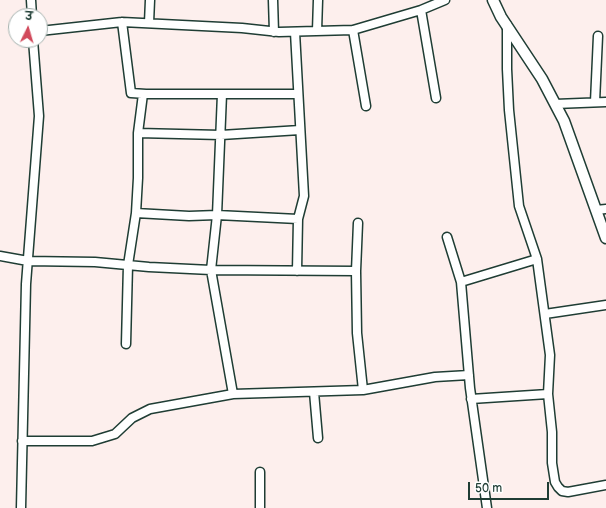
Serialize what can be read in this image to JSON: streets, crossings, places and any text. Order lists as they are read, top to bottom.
{
  "scale_bar": "50 m",
  "north": "top"
}
